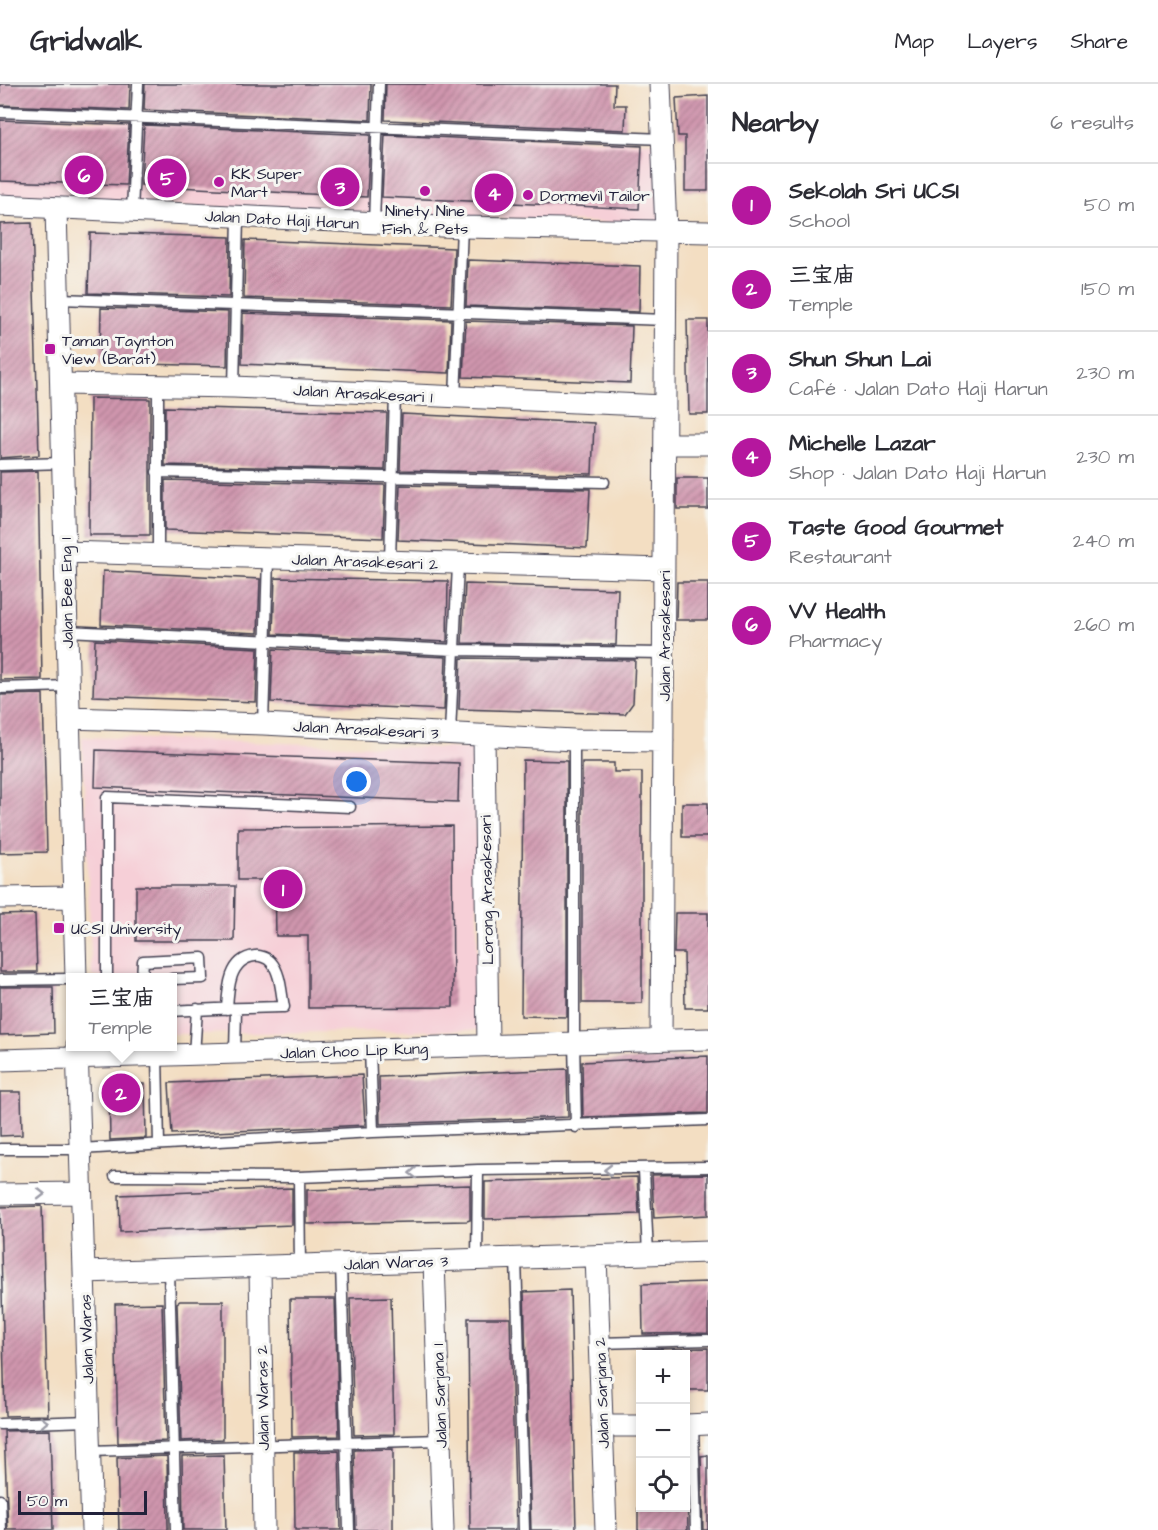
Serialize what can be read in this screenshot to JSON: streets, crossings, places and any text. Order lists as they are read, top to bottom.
{
  "streets": {
    "street": [
      "Jalan Dato Haji Harun",
      "Jalan Arasakesari 1",
      "Jalan Arasakesari 2",
      "Jalan Bee Eng 1",
      "Jalan Arasakesari",
      "Jalan Arasakesari 3",
      "Lorong Arasakesari",
      "Jalan Choo Lip Kung",
      "Jalan Waras 3",
      "Jalan Waras",
      "Jalan Sarjana 2",
      "Jalan Sarjana 1",
      "Jalan Waras 2"
    ]
  },
  "crossings": [
    ["Jalan Dato Haji Harun", "Jalan Bee Eng 1"],
    ["Jalan Dato Haji Harun", "Jalan Arasakesari"],
    ["Jalan Arasakesari 1", "Jalan Bee Eng 1"],
    ["Jalan Arasakesari 1", "Jalan Arasakesari"],
    ["Jalan Arasakesari 2", "Jalan Bee Eng 1"],
    ["Jalan Arasakesari 2", "Jalan Arasakesari"],
    ["Jalan Bee Eng 1", "Jalan Arasakesari 3"],
    ["Jalan Arasakesari", "Jalan Arasakesari 3"],
    ["Jalan Arasakesari", "Jalan Choo Lip Kung"],
    ["Jalan Arasakesari 3", "Lorong Arasakesari"],
    ["Lorong Arasakesari", "Jalan Choo Lip Kung"],
    ["Jalan Waras 3", "Jalan Waras"],
    ["Jalan Waras 3", "Jalan Sarjana 2"],
    ["Jalan Waras 3", "Jalan Sarjana 1"],
    ["Jalan Waras 3", "Jalan Waras 2"]
  ],
  "places": {
    "other": ["KK Super Mart", "Ninety Nine Fish & Pets", "Dormevil Tailor"],
    "transit": ["Taman Taynton View (Barat)", "UCSI University"]
  },
  "scale_bar": "50 m",
  "page": {
    "header": "Gridwalk",
    "nav": ["Map", "Layers", "Share"],
    "heading": ["Nearby", "6 results"],
    "pins": [
      "6",
      "5",
      "3",
      "4",
      "1",
      "2"
    ],
    "list": [
      {
        "mark": "1",
        "name": "Sekolah Sri UCSI",
        "note": "School",
        "value": "50 m"
      },
      {
        "mark": "2",
        "name": "三宝庙",
        "note": "Temple",
        "value": "150 m"
      },
      {
        "mark": "3",
        "name": "Shun Shun Lai",
        "note": "Café · Jalan Dato Haji Harun",
        "value": "230 m"
      },
      {
        "mark": "4",
        "name": "Michelle Lazar",
        "note": "Shop · Jalan Dato Haji Harun",
        "value": "230 m"
      },
      {
        "mark": "5",
        "name": "Taste Good Gourmet",
        "note": "Restaurant",
        "value": "240 m"
      },
      {
        "mark": "6",
        "name": "VV Health",
        "note": "Pharmacy",
        "value": "260 m"
      }
    ],
    "popup": ["三宝庙", "Temple"],
    "map_buttons": ["+", "−"],
    "scale": "50 m"
  }
}
